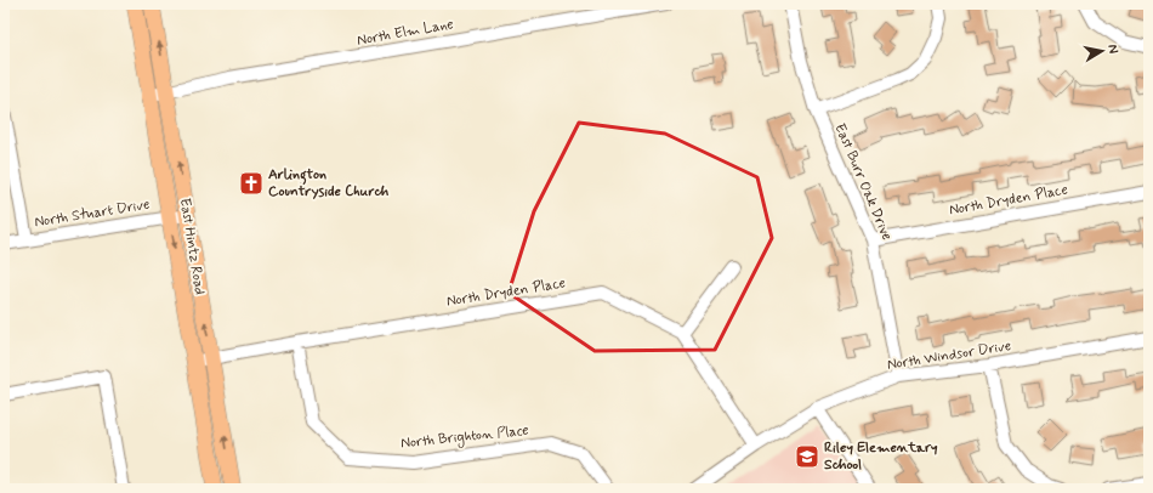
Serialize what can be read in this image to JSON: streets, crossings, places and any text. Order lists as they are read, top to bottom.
{
  "streets": {
    "main road": ["East Hintz Road"],
    "street": [
      "North Elm Lane",
      "East Burr Oak Drive",
      "North Dryden Place",
      "North Stuart Drive",
      "North Windsor Drive",
      "North Brighton Place"
    ]
  },
  "crossings": [
    ["North Elm Lane", "East Hintz Road"],
    ["East Burr Oak Drive", "North Dryden Place"],
    ["East Burr Oak Drive", "North Windsor Drive"],
    ["North Dryden Place", "East Hintz Road"],
    ["North Dryden Place", "North Brighton Place"],
    ["North Stuart Drive", "East Hintz Road"]
  ],
  "places": {
    "church": ["Arlington Countryside Church"],
    "school or university": ["Riley Elementary School"]
  },
  "north": "right"
}
